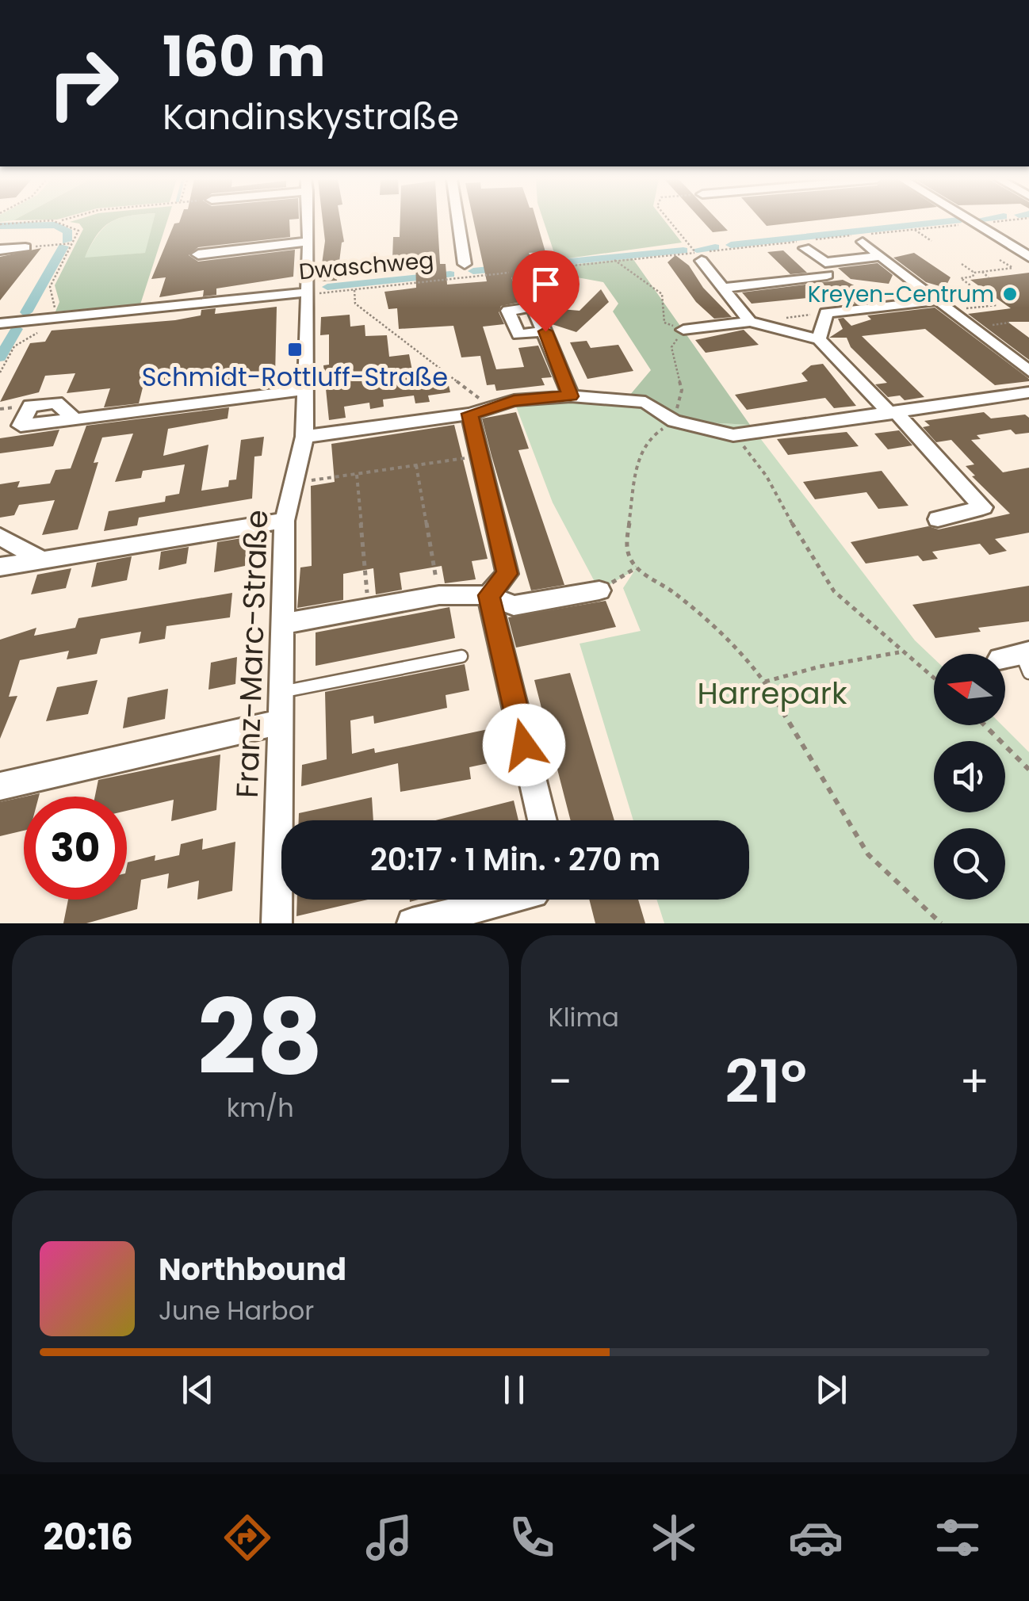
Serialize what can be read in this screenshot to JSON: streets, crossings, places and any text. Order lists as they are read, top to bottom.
{
  "streets": {
    "street": ["Dwaschweg", "Franz-Marc-Straße"]
  },
  "crossings": [
    ["Dwaschweg", "Franz-Marc-Straße"]
  ],
  "parks": ["Harrepark"],
  "places": {
    "other": ["Kreyen-Centrum"],
    "transit": ["Schmidt-Rottluff-Straße"]
  },
  "north": "left",
  "page": {
    "turn": ["160 m", "Kandinskystraße"],
    "limit": "30",
    "trip": "20:17 · 1 Min. · 270 m",
    "tile": [
      ["28", "km/h"],
      "Klima"
    ],
    "heat": ["−", "21°", "+"],
    "song": ["Northbound", "June Harbor"],
    "tabs": "20:16"
  }
}
